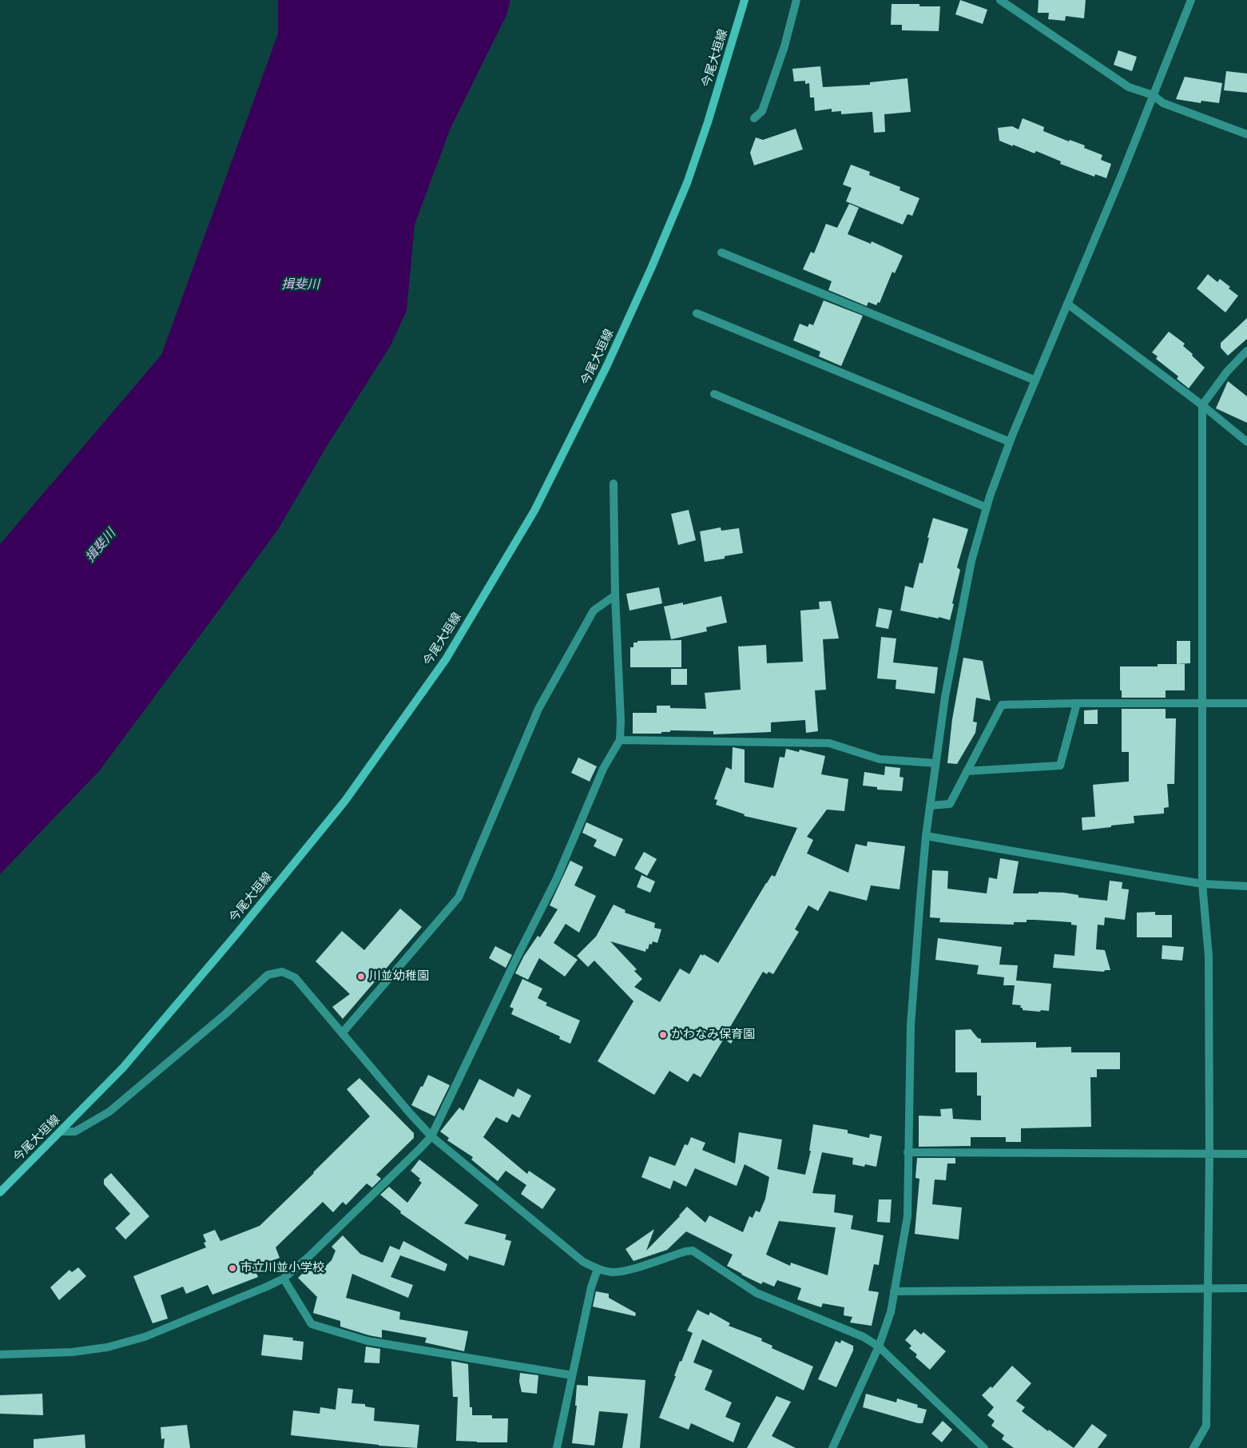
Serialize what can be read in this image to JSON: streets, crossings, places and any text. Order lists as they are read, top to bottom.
{
  "streets": {
    "main road": ["今尾大垣線"]
  },
  "water": ["揖斐川"],
  "places": ["川並幼稚園", "かわなみ保育園", "市立川並小学校"]
}
